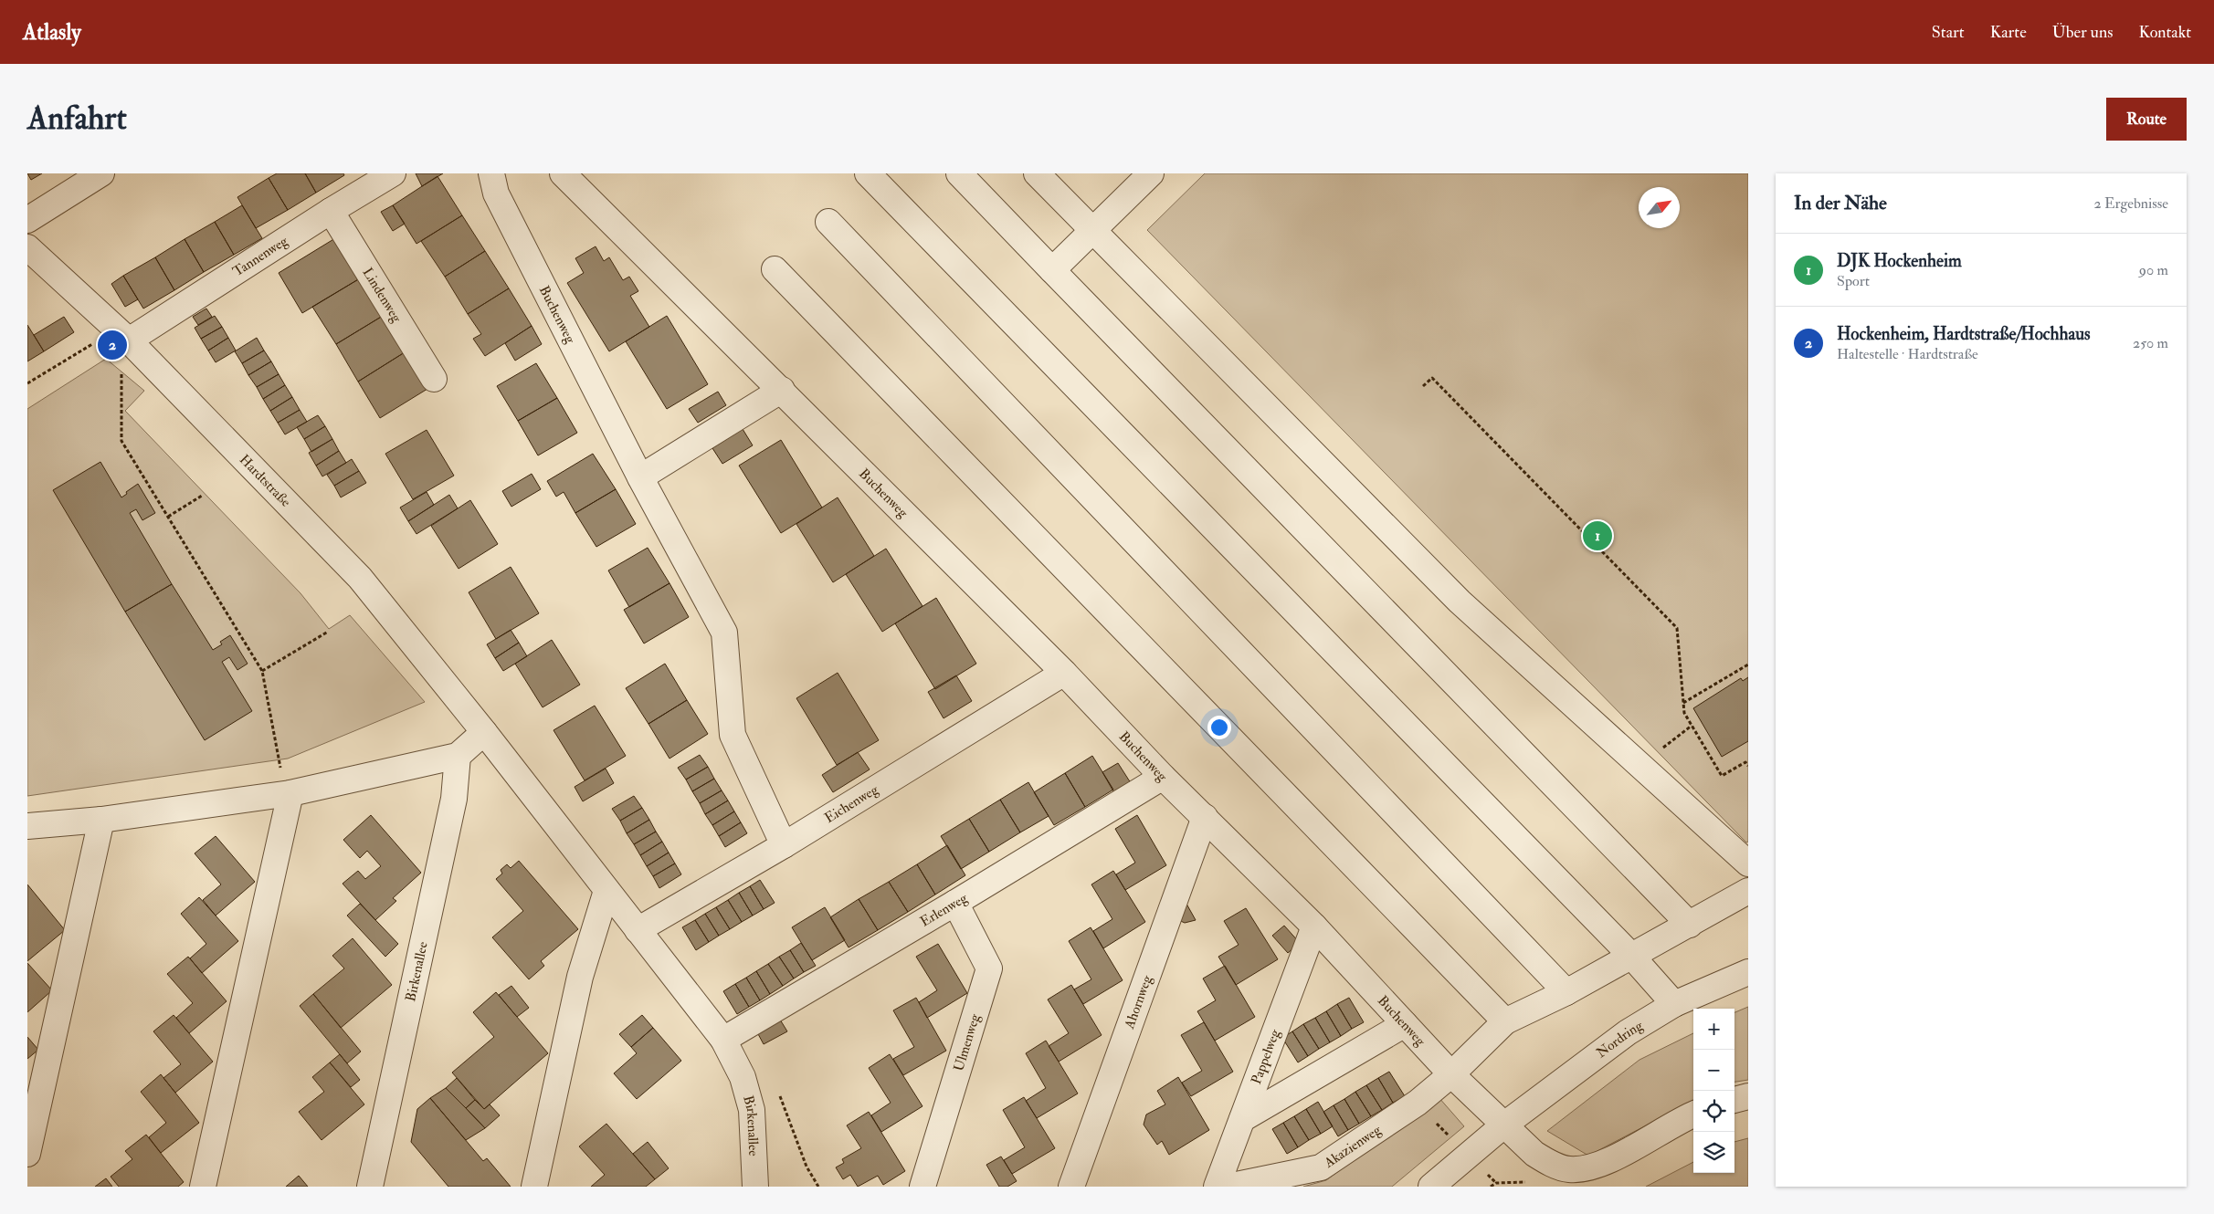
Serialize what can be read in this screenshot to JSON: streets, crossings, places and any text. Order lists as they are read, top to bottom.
{
  "streets": {
    "street": [
      "Tannenweg",
      "Lindenweg",
      "Buchenweg",
      "Hardtstraße",
      "Eichenweg",
      "Erlenweg",
      "Birkenallee",
      "Ahornweg",
      "Nordring",
      "Ulmenweg",
      "Pappelweg",
      "Akazienweg"
    ]
  },
  "crossings": [
    ["Tannenweg", "Lindenweg"],
    ["Tannenweg", "Hardtstraße"],
    ["Buchenweg", "Eichenweg"],
    ["Buchenweg", "Erlenweg"],
    ["Buchenweg", "Ahornweg"],
    ["Buchenweg", "Nordring"],
    ["Buchenweg", "Pappelweg"],
    ["Buchenweg", "Akazienweg"],
    ["Hardtstraße", "Birkenallee"],
    ["Eichenweg", "Birkenallee"],
    ["Erlenweg", "Birkenallee"],
    ["Erlenweg", "Ulmenweg"]
  ],
  "north": "top right",
  "page": {
    "header": "Atlasly",
    "nav": [
      "Start",
      "Karte",
      "Über uns",
      "Kontakt"
    ],
    "buttons": "Route",
    "title": "Anfahrt",
    "heading": ["In der Nähe", "2 Ergebnisse"],
    "list": [
      {
        "mark": "1",
        "name": "DJK Hockenheim",
        "note": "Sport",
        "value": "90 m"
      },
      {
        "mark": "2",
        "name": "Hockenheim, Hardtstraße/Hochhaus",
        "note": "Haltestelle · Hardtstraße",
        "value": "250 m"
      }
    ],
    "pins": ["2", "1"],
    "map_buttons": ["+", "−"]
  }
}
